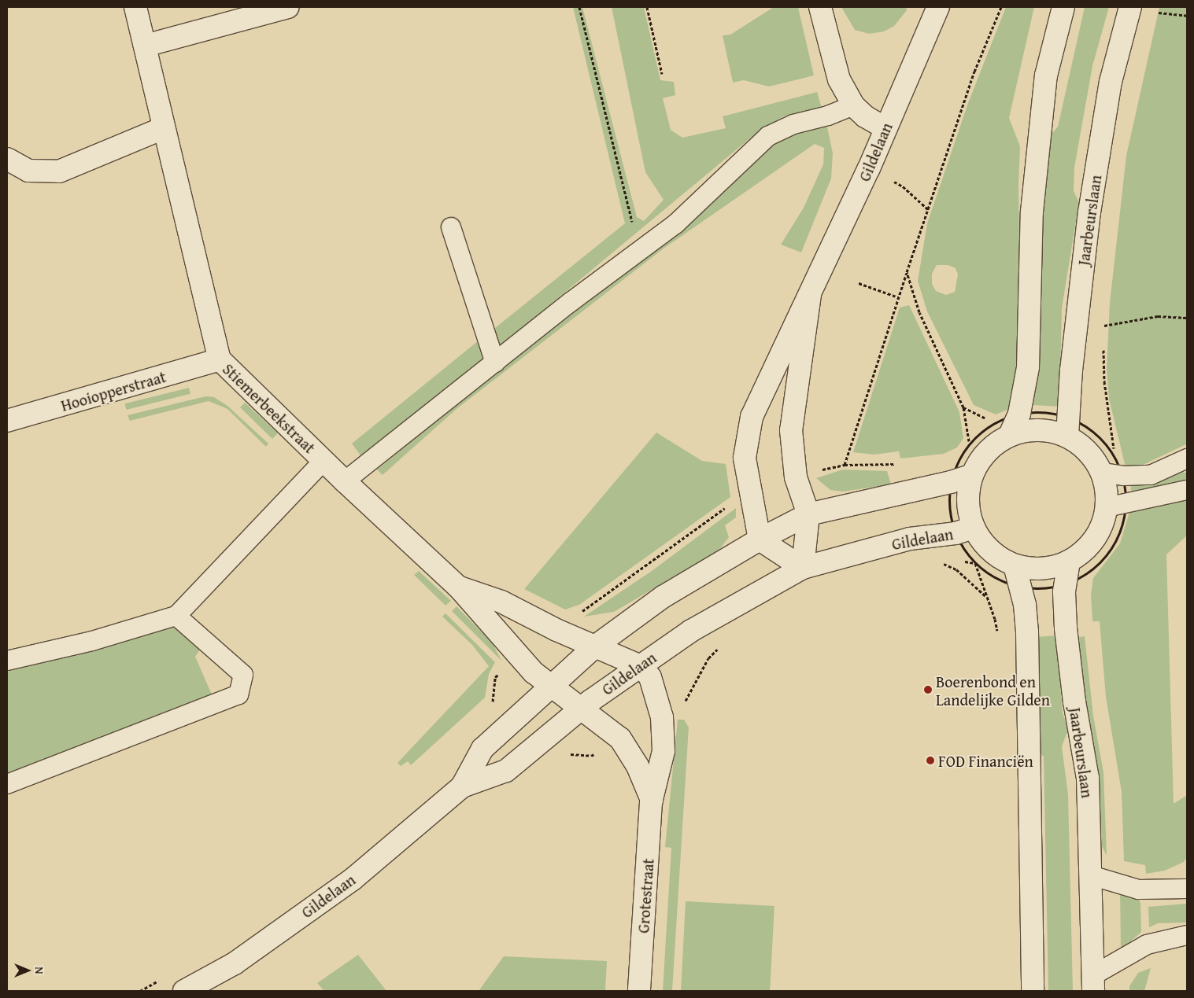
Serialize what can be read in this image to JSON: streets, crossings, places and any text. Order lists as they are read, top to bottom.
{
  "streets": {
    "street": [
      "Gildelaan",
      "Jaarbeurslaan",
      "Hooiopperstraat",
      "Stiemerbeekstraat",
      "Grotestraat"
    ]
  },
  "crossings": [
    ["Gildelaan", "Jaarbeurslaan"],
    ["Gildelaan", "Stiemerbeekstraat"],
    ["Gildelaan", "Grotestraat"],
    ["Hooiopperstraat", "Stiemerbeekstraat"],
    ["Stiemerbeekstraat", "Grotestraat"]
  ],
  "places": ["Boerenbond en Landelijke Gilden", "FOD Financiën"],
  "north": "right"
}
